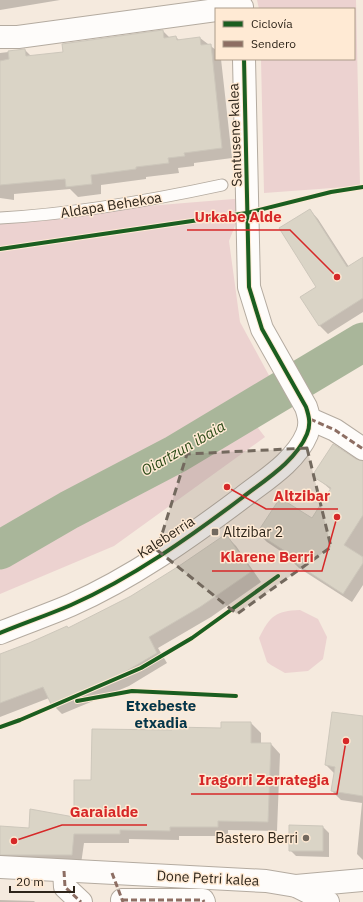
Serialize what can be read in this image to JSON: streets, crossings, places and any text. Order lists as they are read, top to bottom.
{
  "streets": {
    "street": ["Santusene kalea", "Kaleberria", "Done Petri kalea"],
    "lane": ["Aldapa Behekoa"]
  },
  "crossings": [
    ["Santusene kalea", "Kaleberria"]
  ],
  "districts": ["Etxebeste etxadia"],
  "water": ["Oiartzun ibaia"],
  "places": {
    "other": [
      "Urkabe Alde",
      "Altzibar",
      "Klarene Berri",
      "Iragorri Zerrategia",
      "Bastero Berri",
      "Garaialde"
    ],
    "transit": ["Altzibar 2"]
  },
  "legend": ["Ciclovía", "Sendero"],
  "scale_bar": "20 m"
}
